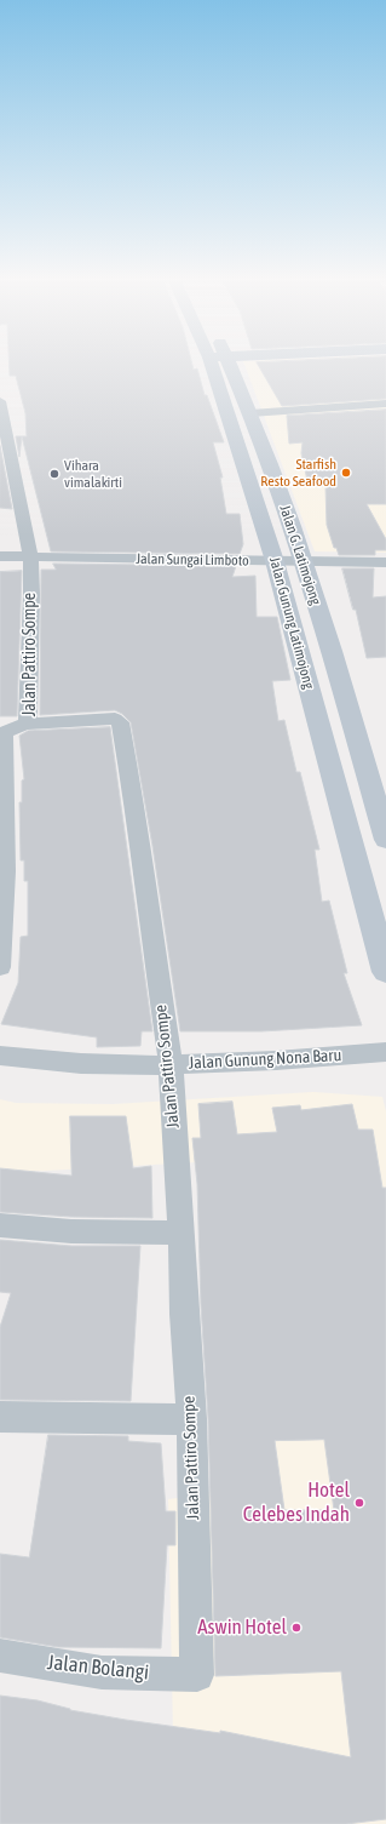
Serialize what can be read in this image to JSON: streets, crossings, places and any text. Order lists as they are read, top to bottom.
{
  "streets": {
    "main road": ["Jalan G. Latimojong", "Jalan Gunung Latimojong"],
    "street": [
      "Jalan Sungai Limboto",
      "Jalan Pattiro Sompe",
      "Jalan Gunung Nona Baru",
      "Jalan Bolangi"
    ]
  },
  "crossings": [
    ["Jalan G. Latimojong", "Jalan Sungai Limboto"],
    ["Jalan Sungai Limboto", "Jalan Gunung Latimojong"],
    ["Jalan Sungai Limboto", "Jalan Pattiro Sompe"],
    ["Jalan Pattiro Sompe", "Jalan Gunung Nona Baru"],
    ["Jalan Pattiro Sompe", "Jalan Bolangi"]
  ],
  "places": [
    "Starfish Resto Seafood",
    "Vihara vimalakirti",
    "Hotel Celebes Indah",
    "Aswin Hotel"
  ]
}
